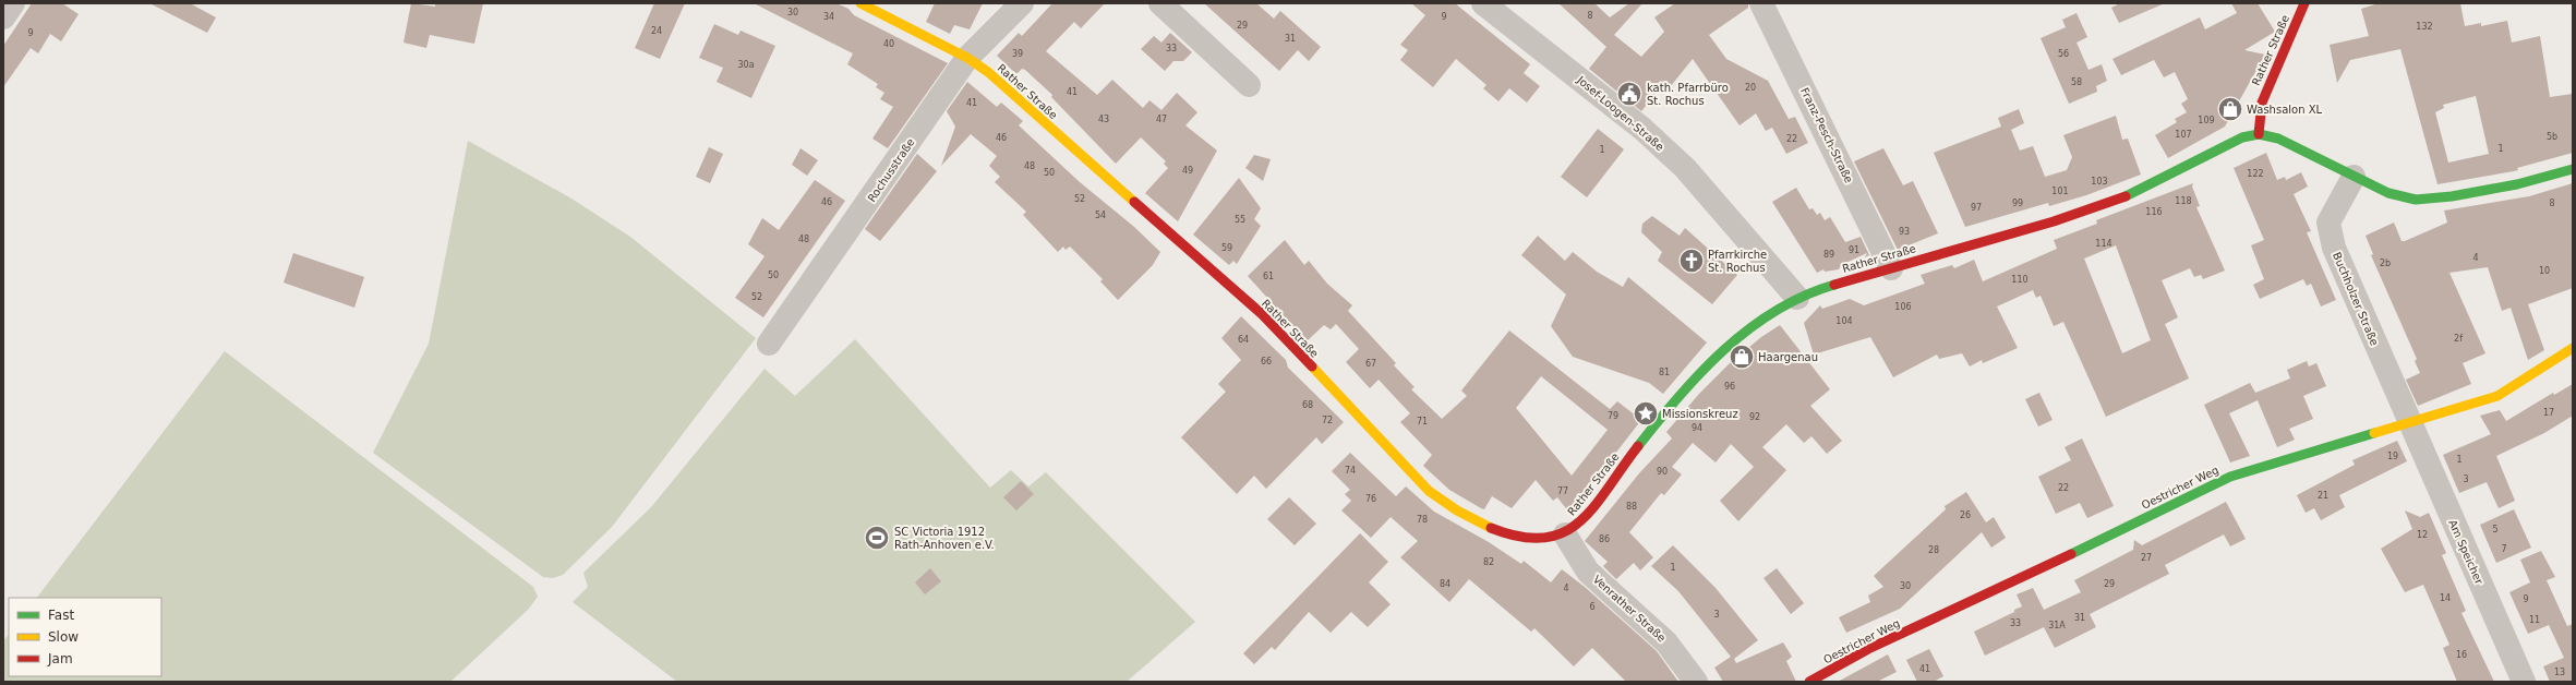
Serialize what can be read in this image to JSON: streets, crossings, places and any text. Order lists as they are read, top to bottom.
{
  "streets": {
    "main road": ["Rather Straße", "Oestricher Weg"],
    "street": [
      "Josef-Loogen-Straße",
      "Franz-Pesch-Straße",
      "Rochusstraße",
      "Buchholzer Straße",
      "Am Speicher",
      "Venrather Straße"
    ]
  },
  "crossings": [
    ["Rather Straße", "Josef-Loogen-Straße"],
    ["Rather Straße", "Franz-Pesch-Straße"],
    ["Rather Straße", "Rochusstraße"],
    ["Rather Straße", "Venrather Straße"],
    ["Buchholzer Straße", "Oestricher Weg"],
    ["Buchholzer Straße", "Am Speicher"],
    ["Oestricher Weg", "Am Speicher"]
  ],
  "places": {
    "public building": ["kath. Pfarrbüro St. Rochus"],
    "shop": ["Washsalon XL", "Haargenau"],
    "church": ["Pfarrkirche St. Rochus"],
    "place": ["Missionskreuz"],
    "sports": ["SC Victoria 1912 Rath-Anhoven e.V."]
  },
  "house_numbers": [
    "30",
    "8",
    "34",
    "9",
    "29",
    "132",
    "24",
    "9",
    "31",
    "40",
    "33",
    "39",
    "56",
    "30a",
    "58",
    "20",
    "41",
    "41",
    "43",
    "47",
    "109",
    "107",
    "5b",
    "46",
    "22",
    "1",
    "1",
    "48",
    "49",
    "50",
    "122",
    "103",
    "101",
    "52",
    "118",
    "46",
    "99",
    "8",
    "97",
    "116",
    "54",
    "55",
    "93",
    "48",
    "114",
    "59",
    "91",
    "89",
    "4",
    "2b",
    "10",
    "50",
    "61",
    "110",
    "52",
    "106",
    "104",
    "2f",
    "64",
    "66",
    "67",
    "81",
    "96",
    "68",
    "17",
    "79",
    "92",
    "72",
    "71",
    "94",
    "19",
    "1",
    "74",
    "90",
    "3",
    "22",
    "77",
    "21",
    "76",
    "88",
    "26",
    "78",
    "5",
    "12",
    "86",
    "7",
    "28",
    "27",
    "82",
    "1",
    "84",
    "29",
    "30",
    "4",
    "14",
    "9",
    "6",
    "3",
    "31",
    "11",
    "33",
    "31A",
    "16",
    "41",
    "13"
  ],
  "legend": ["Fast", "Slow", "Jam"]
}
